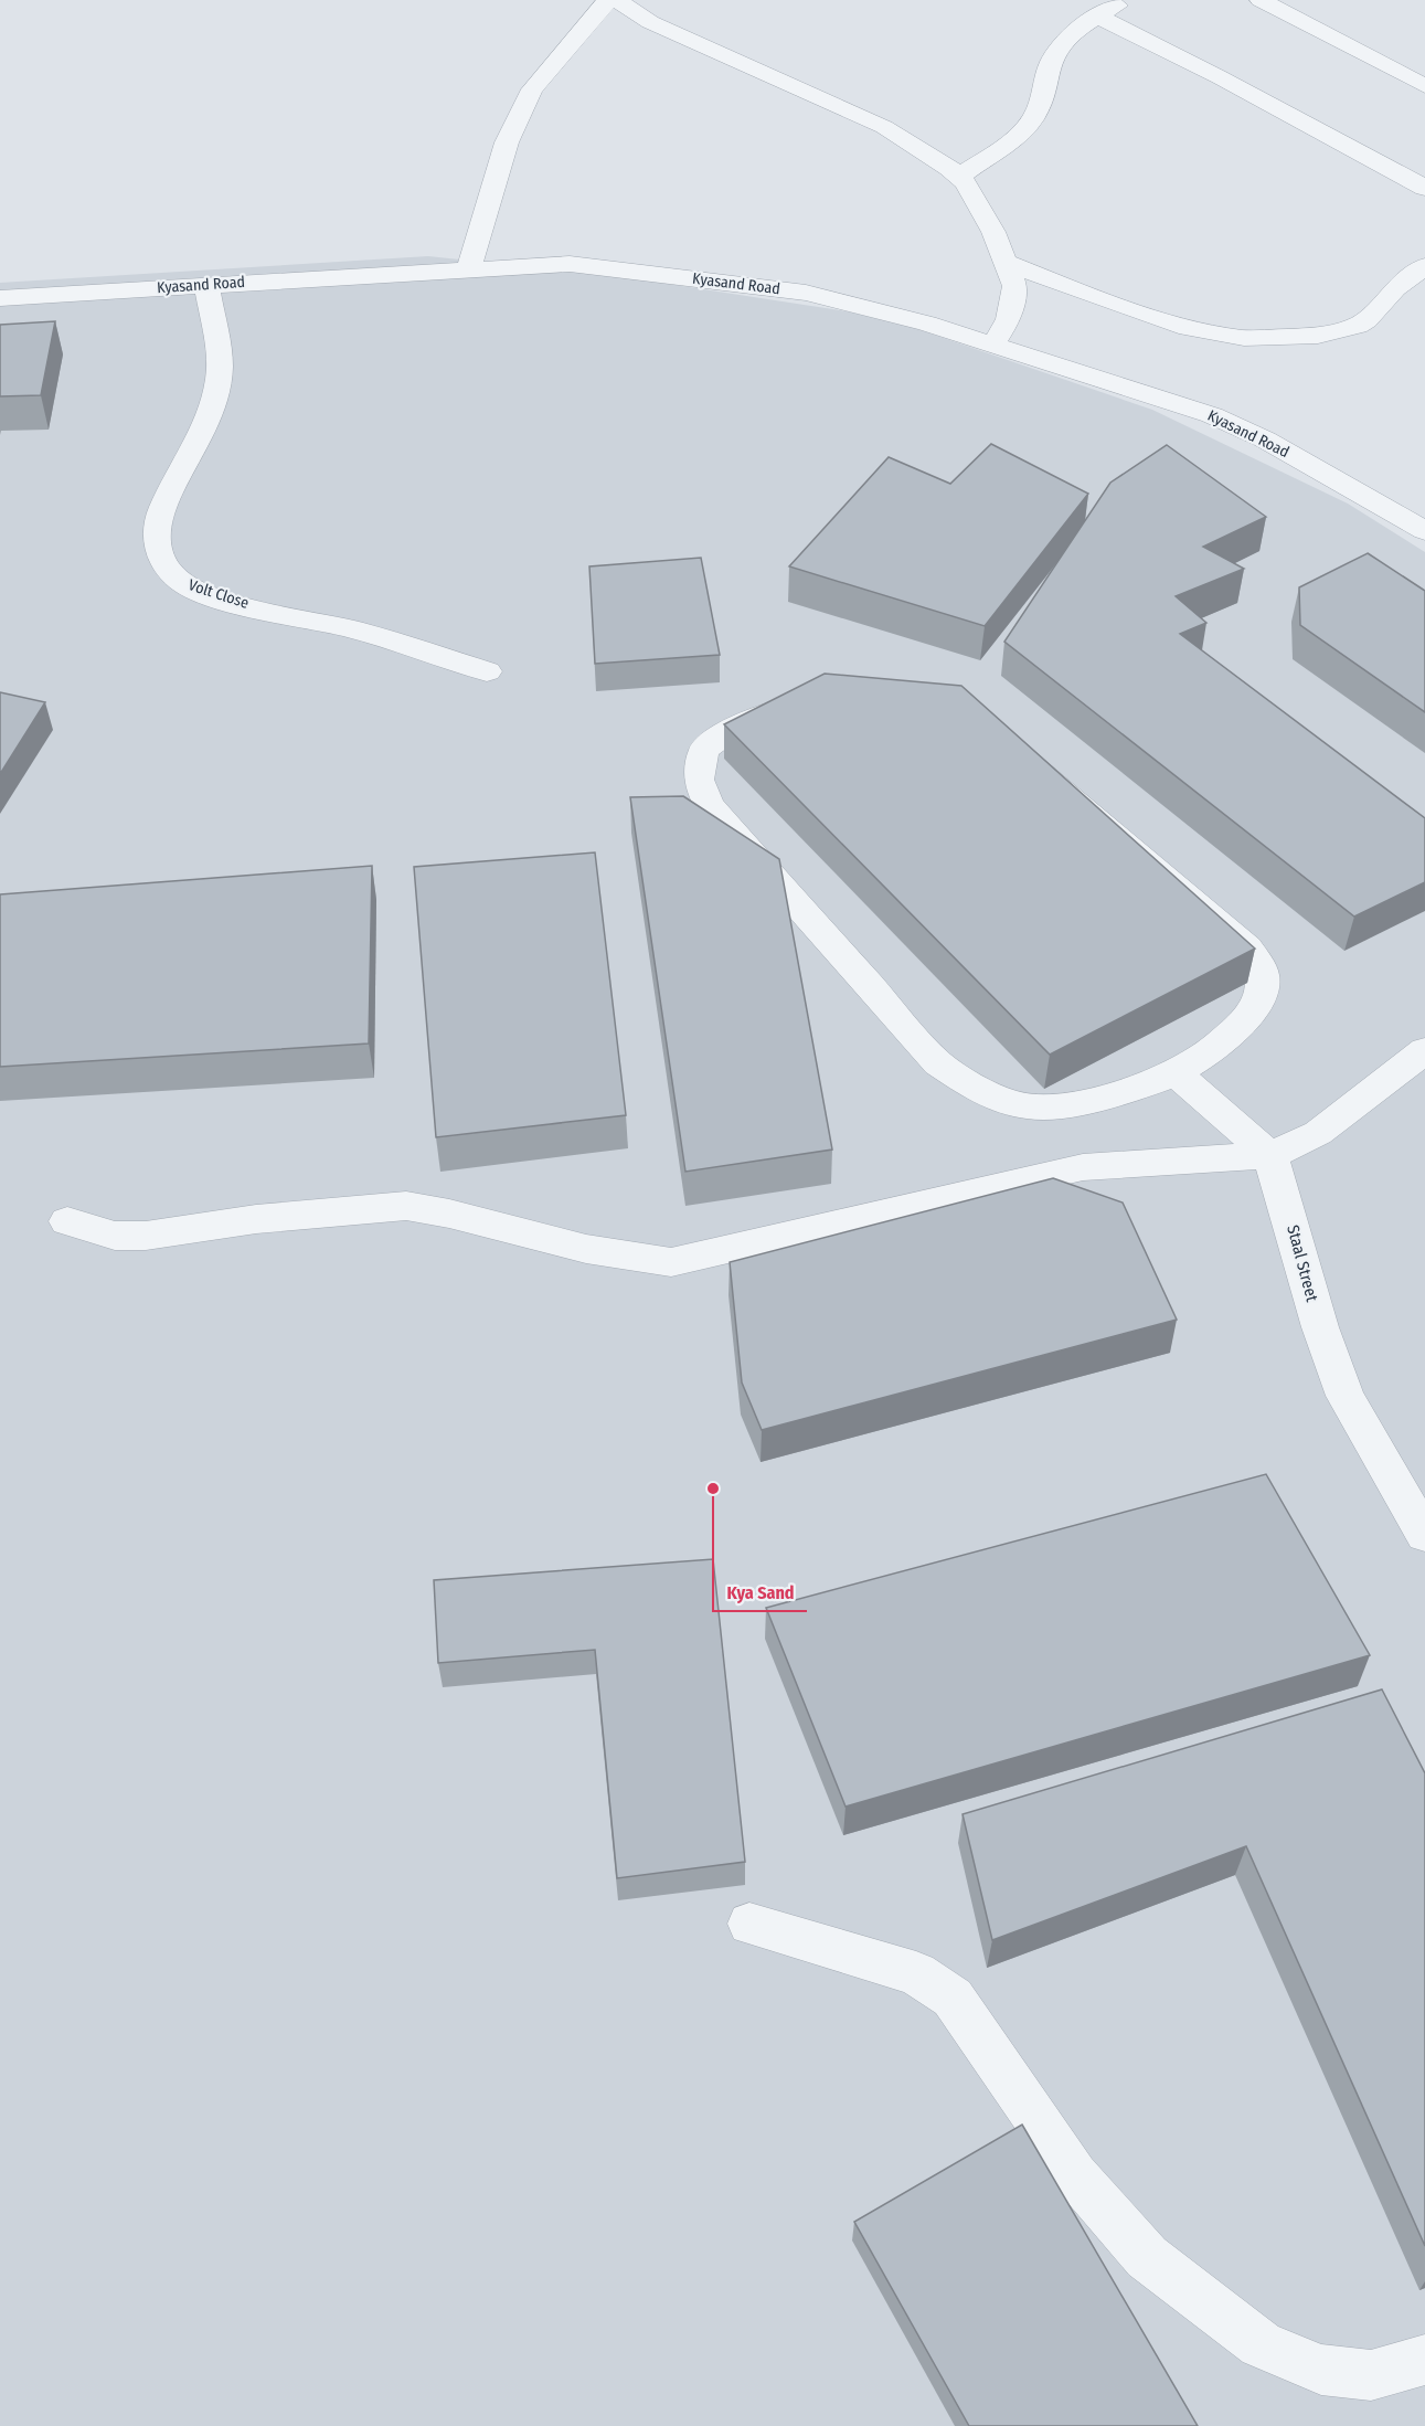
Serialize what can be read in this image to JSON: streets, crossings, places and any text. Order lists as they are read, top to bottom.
{
  "streets": {
    "street": ["Kyasand Road", "Volt Close", "Staal Street"]
  },
  "crossings": [
    ["Kyasand Road", "Volt Close"]
  ],
  "places": ["Kya Sand"]
}
